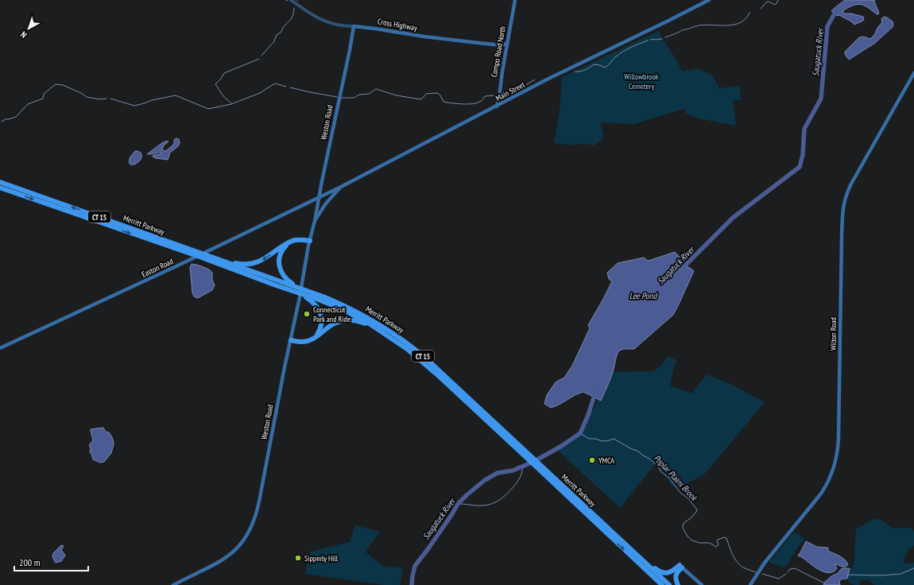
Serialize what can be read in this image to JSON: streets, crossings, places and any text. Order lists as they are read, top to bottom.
{
  "streets": {
    "highway": ["CT 15", "Merritt Parkway"],
    "main road": [
      "Cross Highway",
      "Compo Road North",
      "Main Street",
      "Weston Road",
      "Easton Road",
      "Wilton Road"
    ]
  },
  "crossings": [
    ["Cross Highway", "Compo Road North"],
    ["Cross Highway", "Weston Road"],
    ["Compo Road North", "Main Street"],
    ["Main Street", "Weston Road"],
    ["Main Street", "Easton Road"],
    ["Weston Road", "Easton Road"]
  ],
  "water": ["Saugatuck River", "Lee Pond", "Poplar Plains Brook"],
  "parks": ["Willowbrook Cemetery"],
  "places": ["Connecticut Park and Ride", "YMCA", "Sipperly Hill"],
  "scale_bar": "200 m",
  "north": "bottom left"
}
